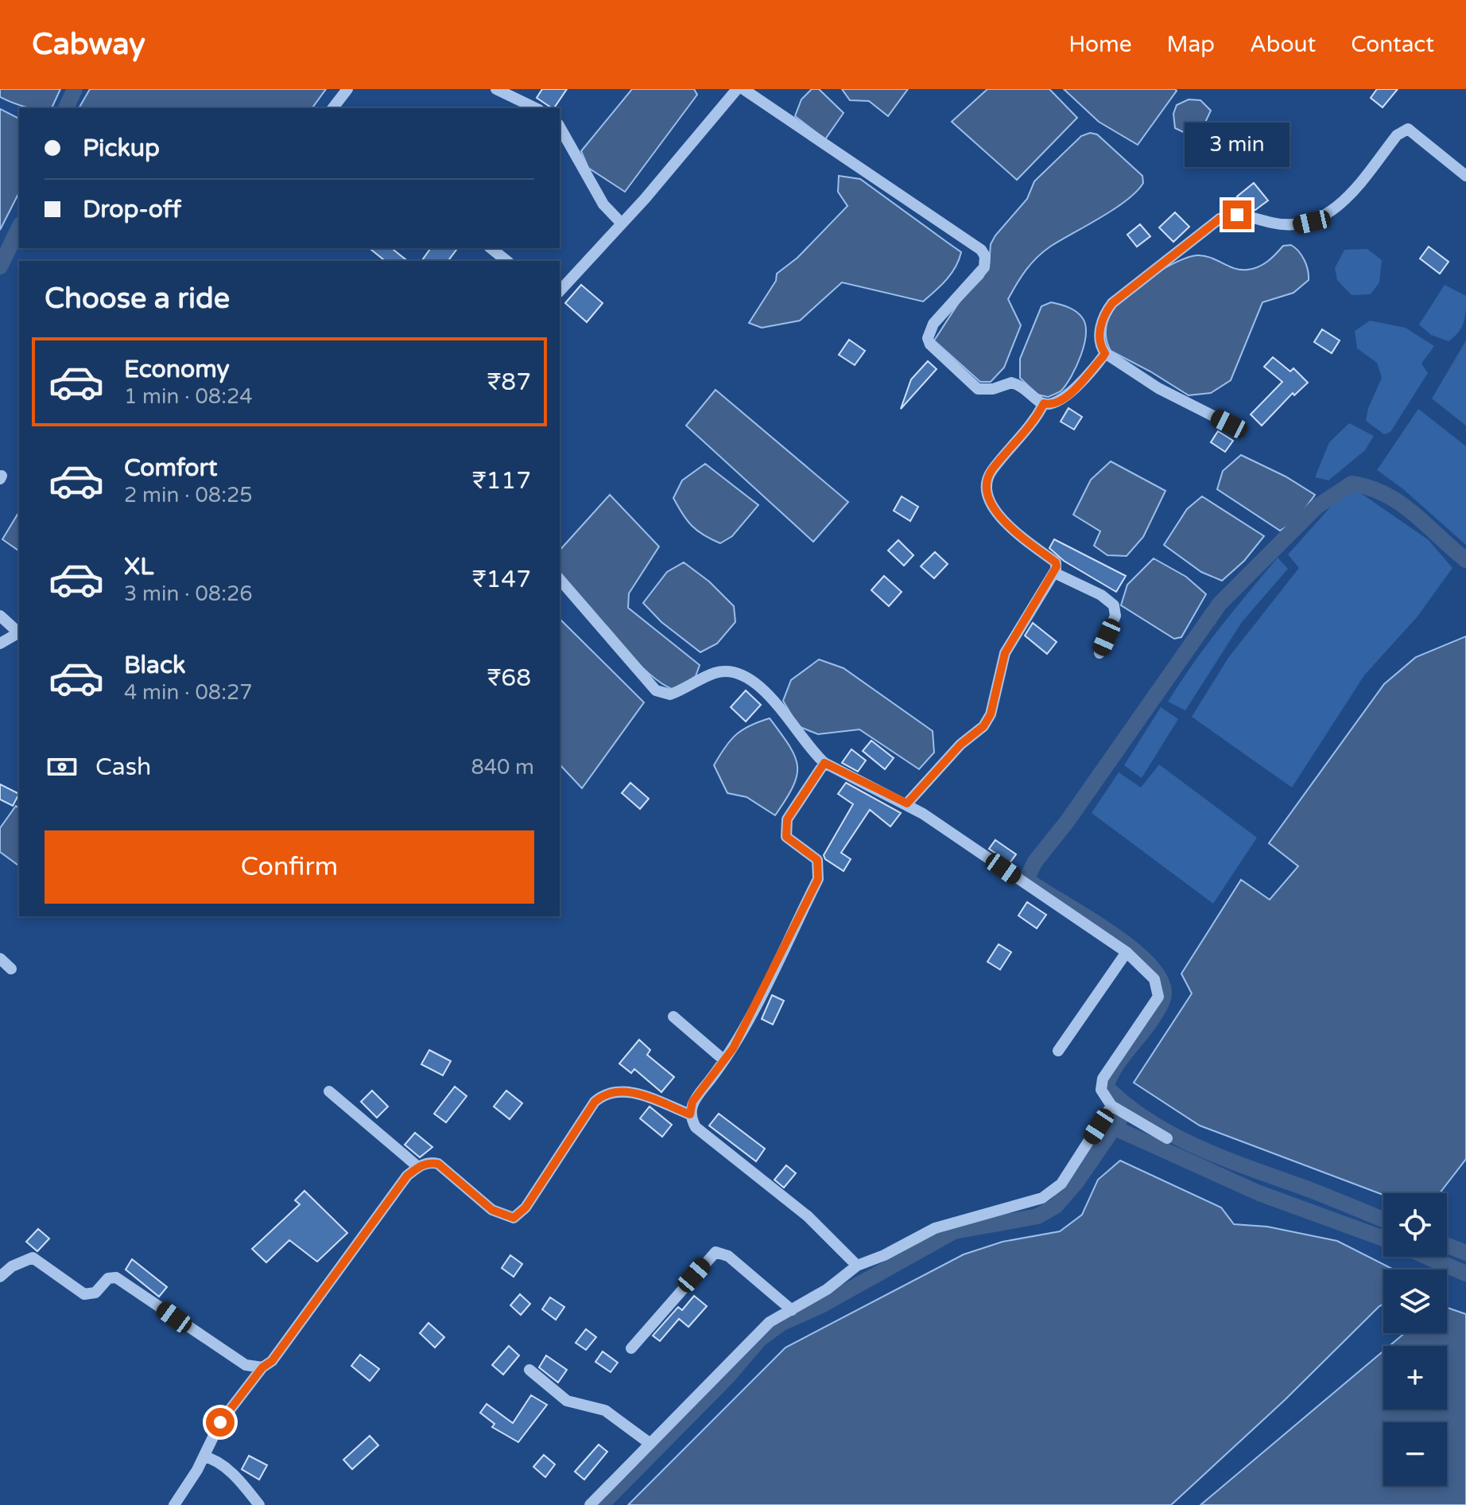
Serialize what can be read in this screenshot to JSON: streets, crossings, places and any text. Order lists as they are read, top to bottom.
{
  "page": {
    "header": "Cabway",
    "nav": [
      "Home",
      "Map",
      "About",
      "Contact"
    ],
    "banner": ["Pickup", "Drop-off"],
    "bubble": "3 min",
    "heading": "Choose a ride",
    "list": [
      {
        "name": "Economy",
        "note": "1 min · 08:24",
        "value": "₹87"
      },
      {
        "name": "Comfort",
        "note": "2 min · 08:25",
        "value": "₹117"
      },
      {
        "name": "XL",
        "note": "3 min · 08:26",
        "value": "₹147"
      },
      {
        "name": "Black",
        "note": "4 min · 08:27",
        "value": "₹68"
      }
    ],
    "pay": ["Cash", "840 m"],
    "buttons": "Confirm",
    "map_buttons": ["+", "−"]
  }
}
